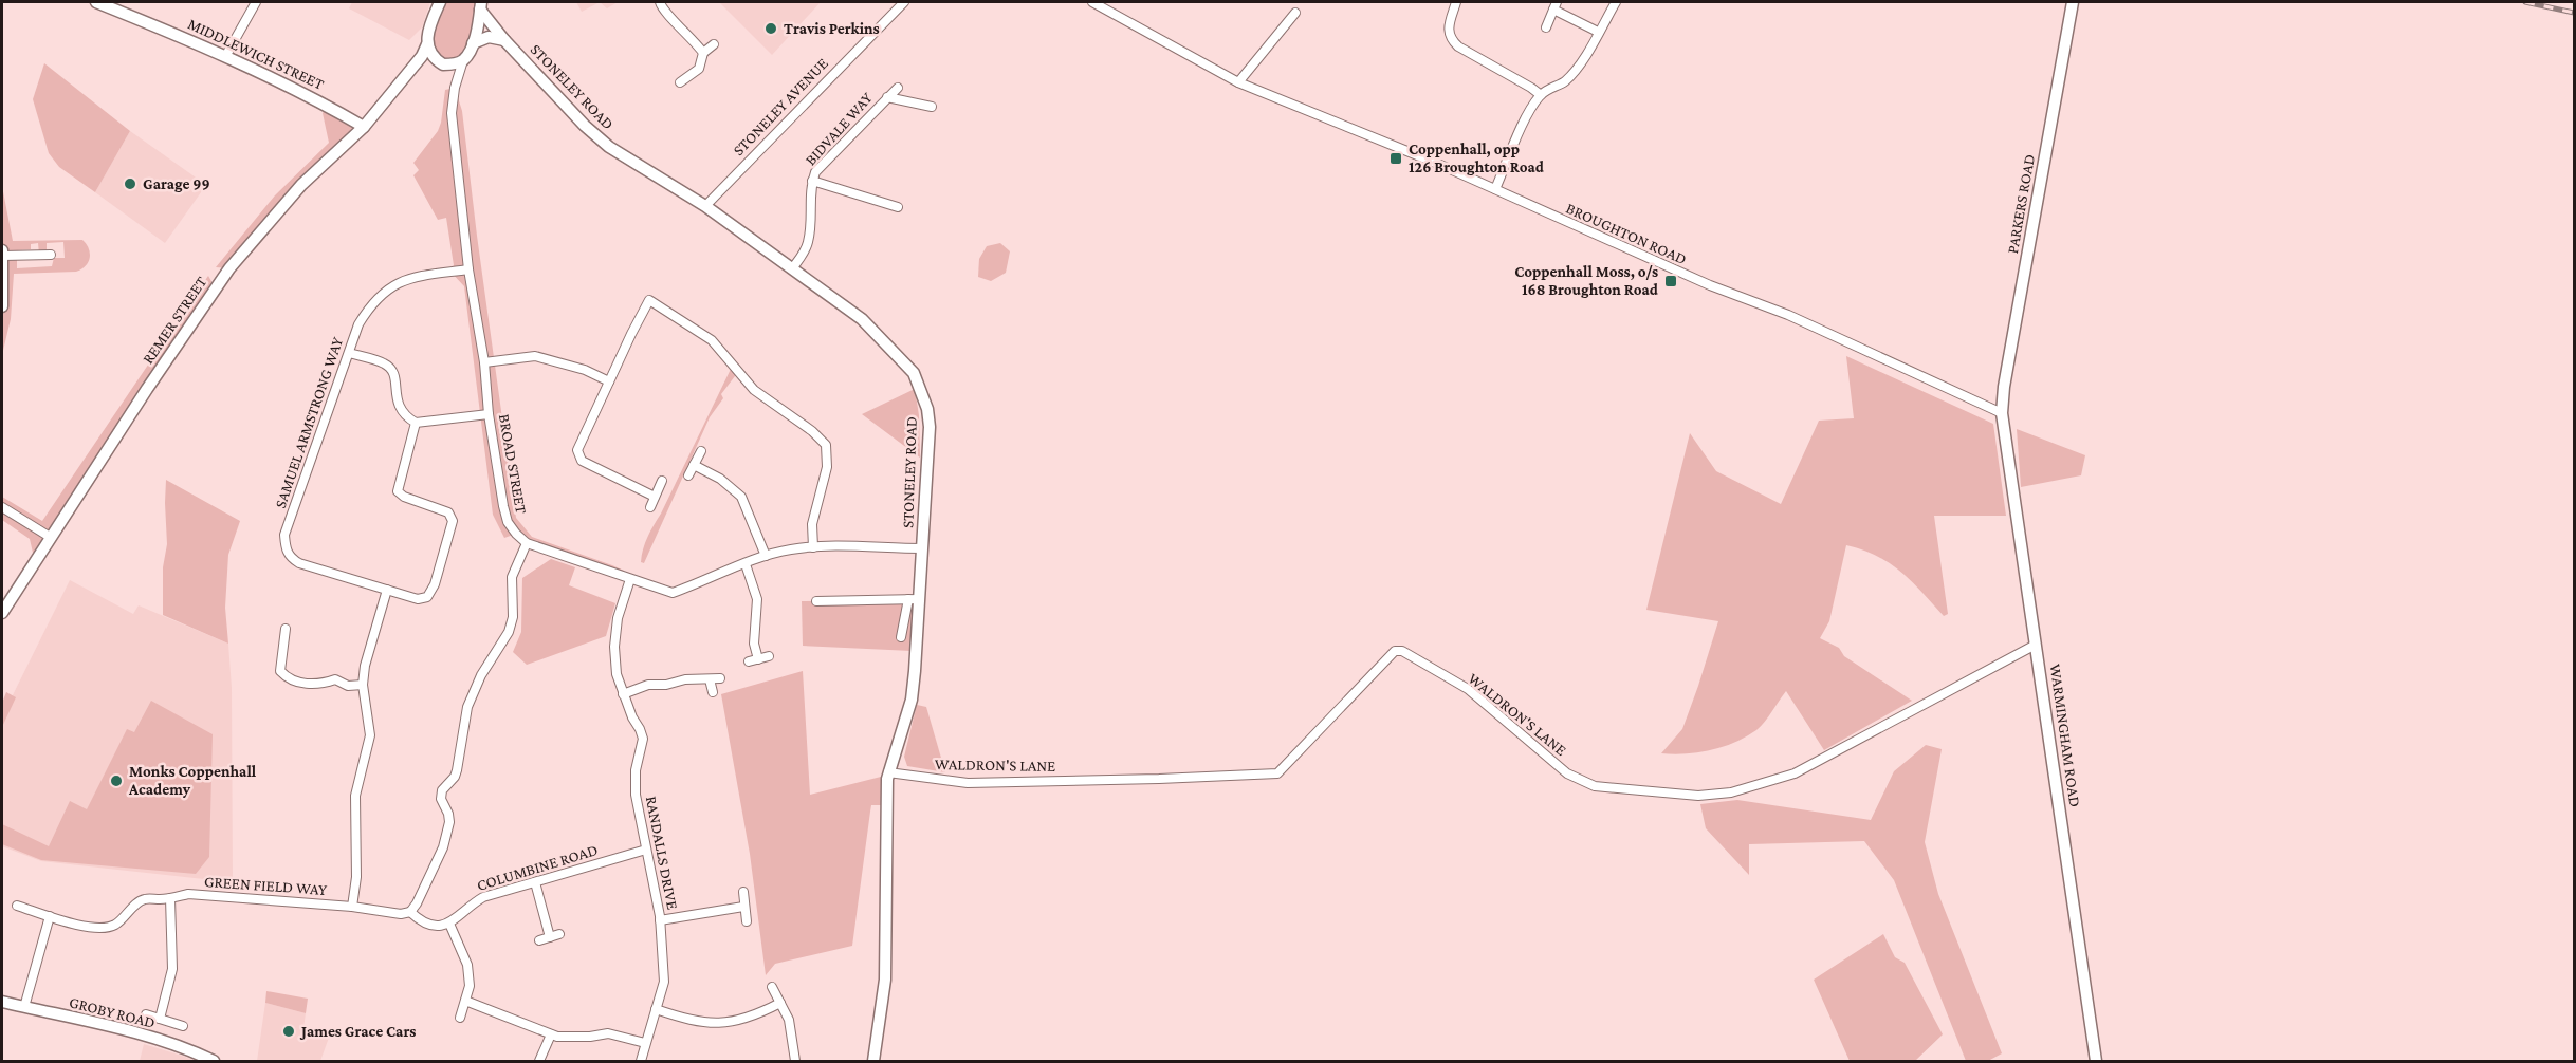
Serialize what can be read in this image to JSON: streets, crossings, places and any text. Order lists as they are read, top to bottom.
{
  "streets": {
    "street": [
      "MIDDLEWICH STREET",
      "STONELEY ROAD",
      "STONELEY AVENUE",
      "BIDVALE WAY",
      "PARKERS ROAD",
      "BROUGHTON ROAD",
      "REMER STREET",
      "SAMUEL ARMSTRONG WAY",
      "BROAD STREET",
      "WALDRON'S LANE",
      "WARMINGHAM ROAD",
      "RANDALLS DRIVE",
      "COLUMBINE ROAD",
      "GREEN FIELD WAY",
      "GROBY ROAD"
    ]
  },
  "crossings": [
    ["MIDDLEWICH STREET", "REMER STREET"],
    ["STONELEY ROAD", "STONELEY AVENUE"],
    ["STONELEY ROAD", "BIDVALE WAY"],
    ["STONELEY ROAD", "WALDRON'S LANE"],
    ["PARKERS ROAD", "BROUGHTON ROAD"],
    ["PARKERS ROAD", "WARMINGHAM ROAD"],
    ["BROUGHTON ROAD", "WARMINGHAM ROAD"],
    ["SAMUEL ARMSTRONG WAY", "BROAD STREET"],
    ["WALDRON'S LANE", "WARMINGHAM ROAD"],
    ["RANDALLS DRIVE", "COLUMBINE ROAD"]
  ],
  "places": {
    "other": [
      "Travis Perkins",
      "Garage 99",
      "Monks Coppenhall Academy",
      "James Grace Cars"
    ],
    "transit": ["Coppenhall, opp 126 Broughton Road", "Coppenhall Moss, o/s 168 Broughton Road"]
  }
}
